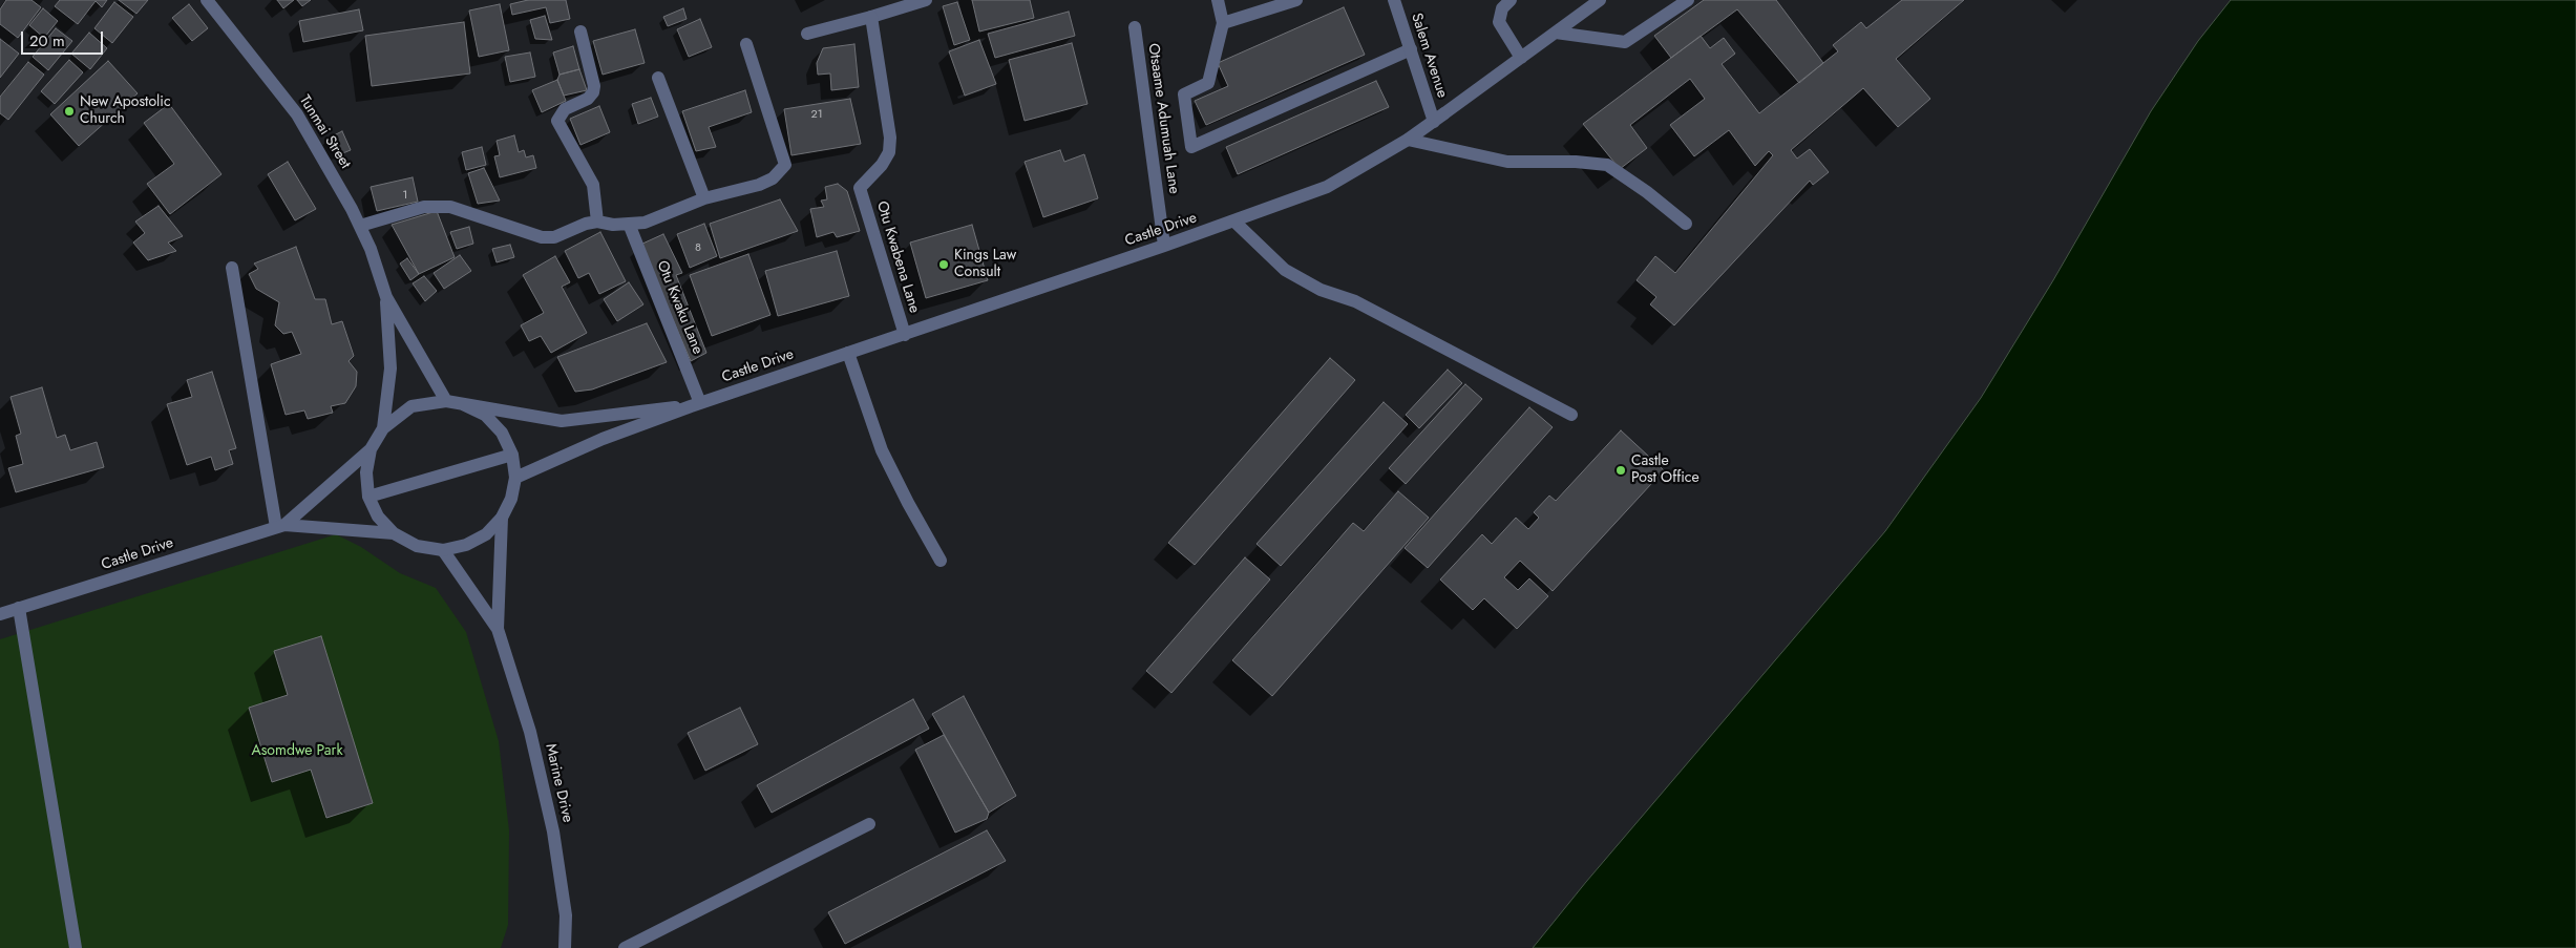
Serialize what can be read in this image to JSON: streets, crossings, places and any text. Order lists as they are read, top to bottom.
{
  "streets": {
    "street": [
      "Salem Avenue",
      "Otsaame Adumuah Lane",
      "Tunmai Street",
      "Castle Drive",
      "Otu Kwabena Lane",
      "Otu Kwaku Lane",
      "Marine Drive"
    ]
  },
  "crossings": [
    ["Salem Avenue", "Castle Drive"],
    ["Otsaame Adumuah Lane", "Castle Drive"],
    ["Tunmai Street", "Castle Drive"],
    ["Castle Drive", "Otu Kwabena Lane"],
    ["Castle Drive", "Otu Kwaku Lane"]
  ],
  "parks": ["Asomdwe Park"],
  "places": ["New Apostolic Church", "Kings Law Consult", "Castle Post Office"],
  "house_numbers": ["21", "1", "8"],
  "scale_bar": "20 m"
}
